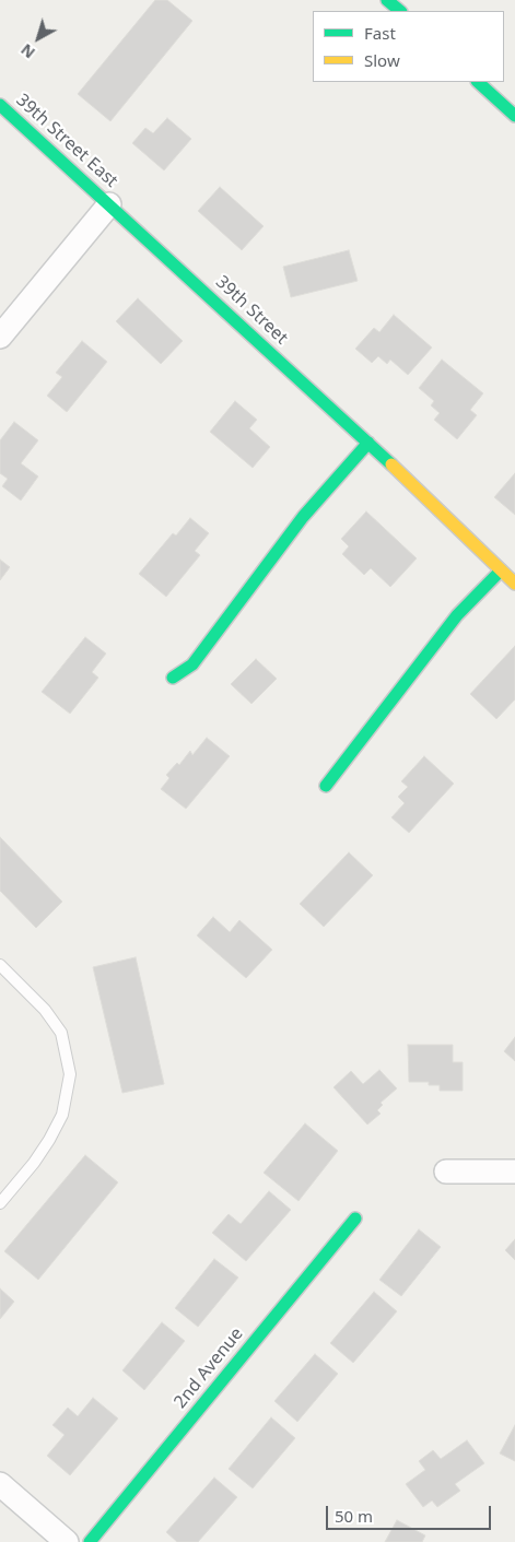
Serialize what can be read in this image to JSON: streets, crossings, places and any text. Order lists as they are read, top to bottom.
{
  "streets": {
    "main road": ["39th Street East", "39th Street", "2nd Avenue"]
  },
  "crossings": [
    ["39th Street East", "39th Street"]
  ],
  "legend": ["Fast", "Slow"],
  "scale_bar": "50 m",
  "north": "bottom left"
}
